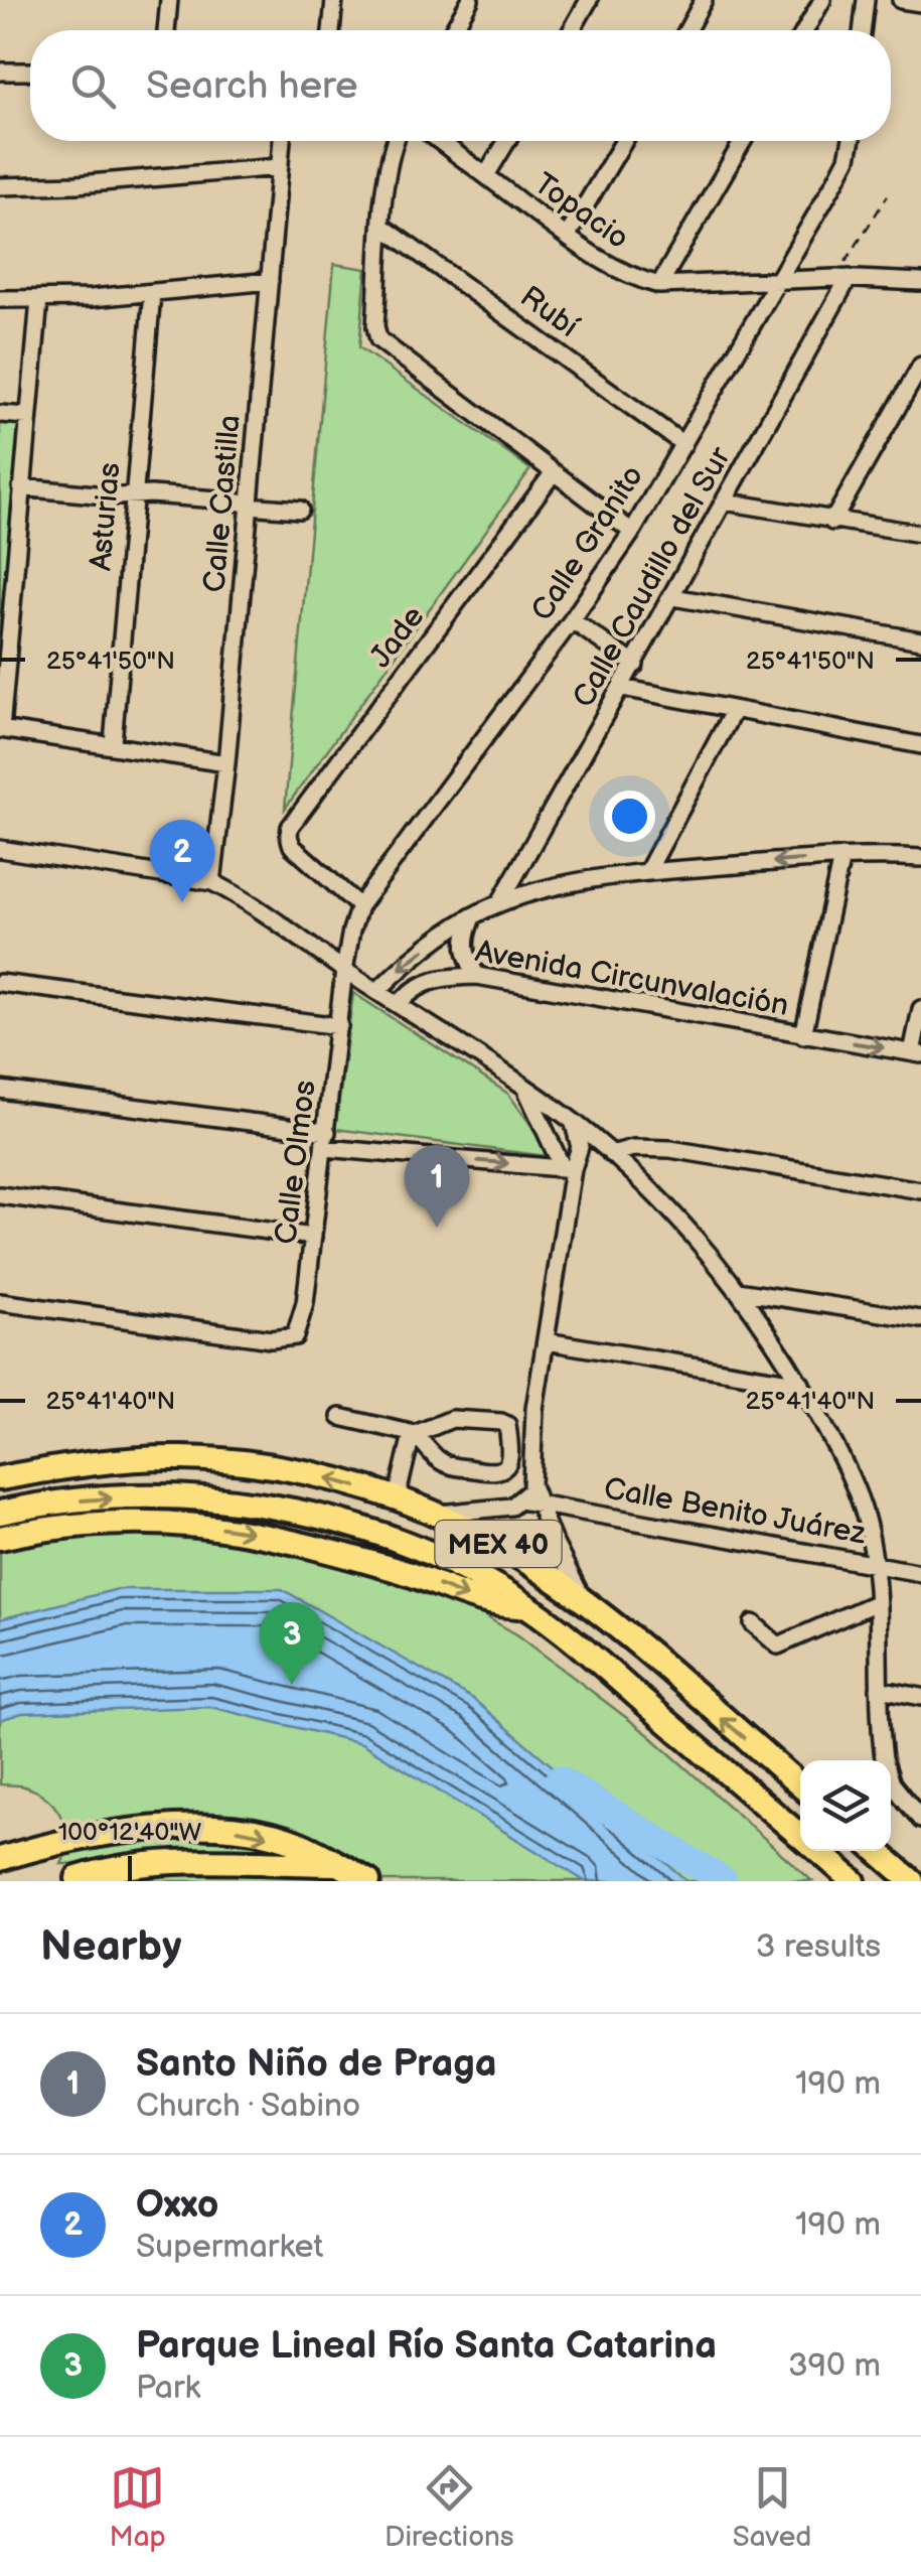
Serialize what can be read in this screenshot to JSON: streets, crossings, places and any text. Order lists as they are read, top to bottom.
{
  "streets": {
    "highway": ["MEX 40"],
    "street": [
      "Topacio",
      "Rubí",
      "Calle Castilla",
      "Asturias",
      "Calle Granito",
      "Calle Caudillo del Sur",
      "Jade",
      "Avenida Circunvalación",
      "Calle Olmos",
      "Calle Benito Juárez"
    ]
  },
  "crossings": [
    ["Topacio", "Calle Granito"],
    ["Topacio", "Calle Caudillo del Sur"],
    ["Rubí", "Calle Granito"],
    ["Calle Granito", "Jade"],
    ["Calle Granito", "Calle Olmos"],
    ["Calle Benito Juárez", "MEX 40"]
  ],
  "page": {
    "search": "Search here",
    "pins": ["2", "1", "3"],
    "heading": ["Nearby", "3 results"],
    "list": [
      {
        "mark": "1",
        "name": "Santo Niño de Praga",
        "note": "Church · Sabino",
        "value": "190 m"
      },
      {
        "mark": "2",
        "name": "Oxxo",
        "note": "Supermarket",
        "value": "190 m"
      },
      {
        "mark": "3",
        "name": "Parque Lineal Río Santa Catarina",
        "note": "Park",
        "value": "390 m"
      }
    ],
    "nav": ["Map", "Directions", "Saved"]
  },
  "coordinates": ["25°41'50\"N", "25°41'40\"N", "100°12'40\"W"]
}
